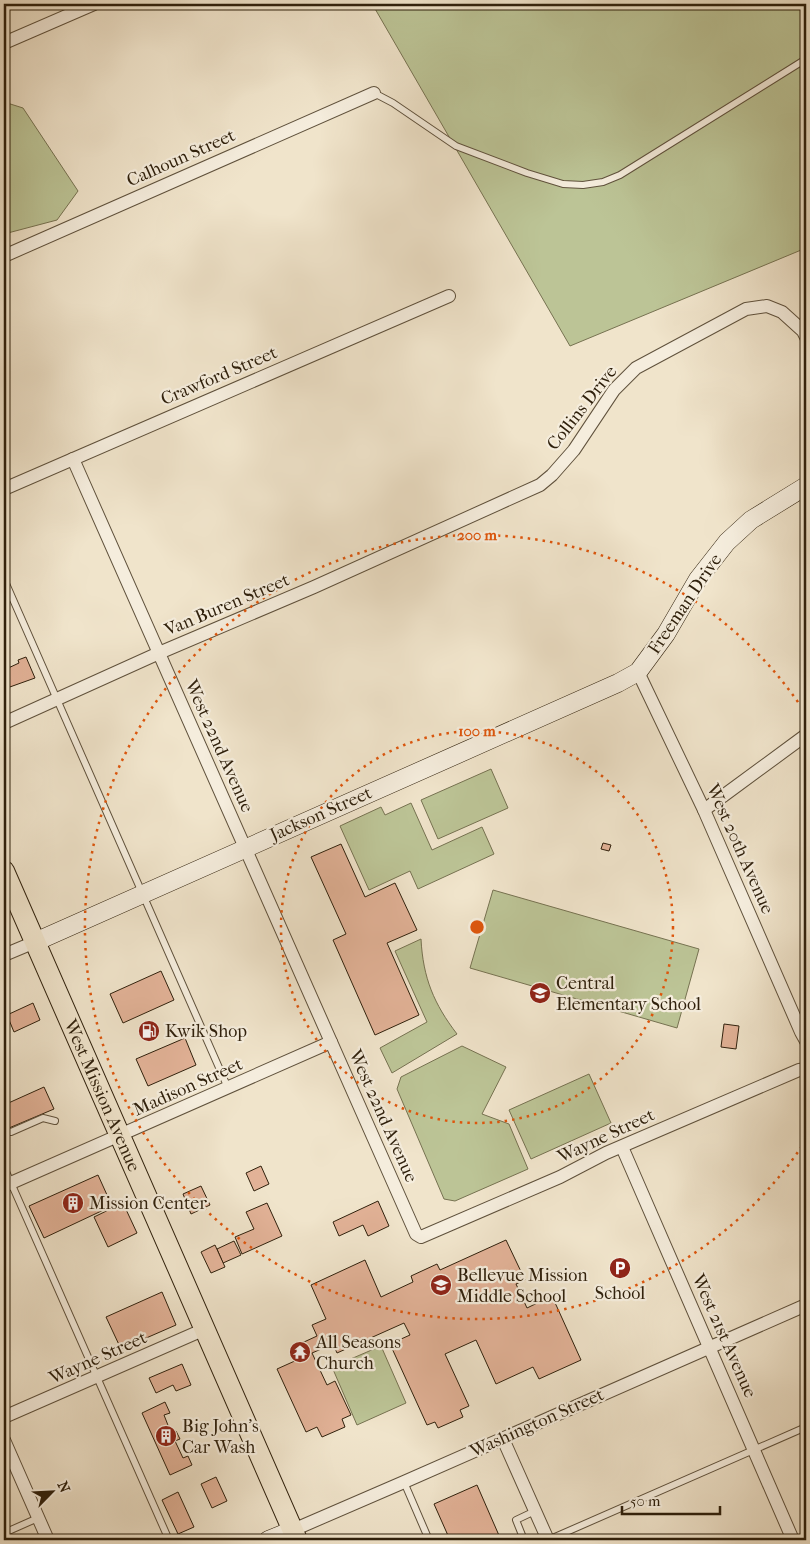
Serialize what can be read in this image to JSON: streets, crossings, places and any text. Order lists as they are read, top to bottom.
{
  "streets": {
    "main road": ["West Mission Avenue"],
    "street": [
      "Calhoun Street",
      "Crawford Street",
      "Collins Drive",
      "Freeman Drive",
      "Van Buren Street",
      "West 22nd Avenue",
      "Jackson Street",
      "West 20th Avenue",
      "Madison Street",
      "Wayne Street",
      "West 21st Avenue",
      "Washington Street"
    ]
  },
  "crossings": [
    ["Crawford Street", "West 22nd Avenue"],
    ["Collins Drive", "Van Buren Street"],
    ["Freeman Drive", "Jackson Street"],
    ["Freeman Drive", "West 20th Avenue"],
    ["Van Buren Street", "West 22nd Avenue"],
    ["West 22nd Avenue", "Jackson Street"],
    ["West 22nd Avenue", "Madison Street"],
    ["West 22nd Avenue", "Wayne Street"],
    ["Jackson Street", "West 20th Avenue"],
    ["Jackson Street", "West Mission Avenue"],
    ["Madison Street", "West Mission Avenue"],
    ["West Mission Avenue", "Wayne Street"],
    ["West Mission Avenue", "Washington Street"],
    ["Wayne Street", "West 21st Avenue"],
    ["West 21st Avenue", "Washington Street"]
  ],
  "places": {
    "school or university": ["Central Elementary School", "Bellevue Mission Middle School"],
    "fuel station": ["Kwik Shop"],
    "building": ["Mission Center", "Big John's Car Wash"],
    "parking": ["School"],
    "temple": ["All Seasons Church"]
  },
  "scale_bar": "50 m",
  "north": "top right",
  "rings": ["200 m", "100 m"]
}
